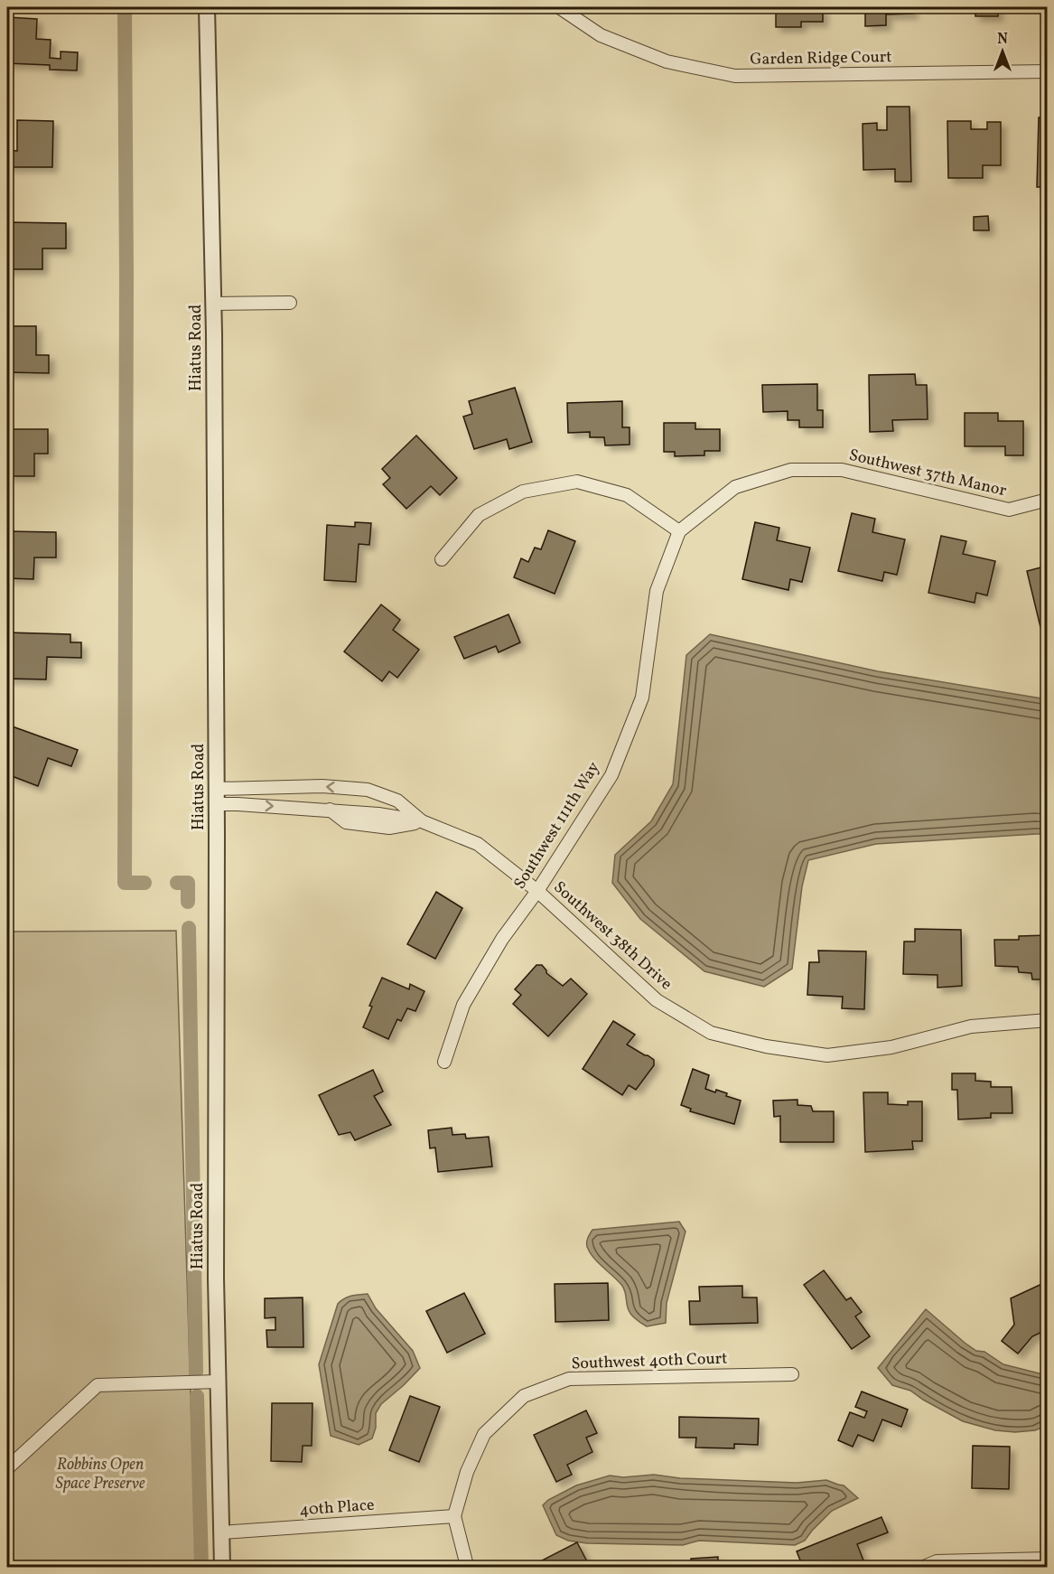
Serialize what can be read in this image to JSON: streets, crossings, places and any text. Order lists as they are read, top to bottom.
{
  "streets": {
    "street": [
      "Garden Ridge Court",
      "Hiatus Road",
      "Southwest 37th Manor",
      "Southwest 111th Way",
      "Southwest 38th Drive",
      "Southwest 40th Court",
      "40th Place"
    ]
  },
  "crossings": [
    ["Hiatus Road", "Southwest 38th Drive"],
    ["Hiatus Road", "40th Place"],
    ["Southwest 37th Manor", "Southwest 111th Way"],
    ["Southwest 111th Way", "Southwest 38th Drive"],
    ["Southwest 40th Court", "40th Place"]
  ],
  "parks": ["Robbins Open Space Preserve"],
  "north": "top"
}
